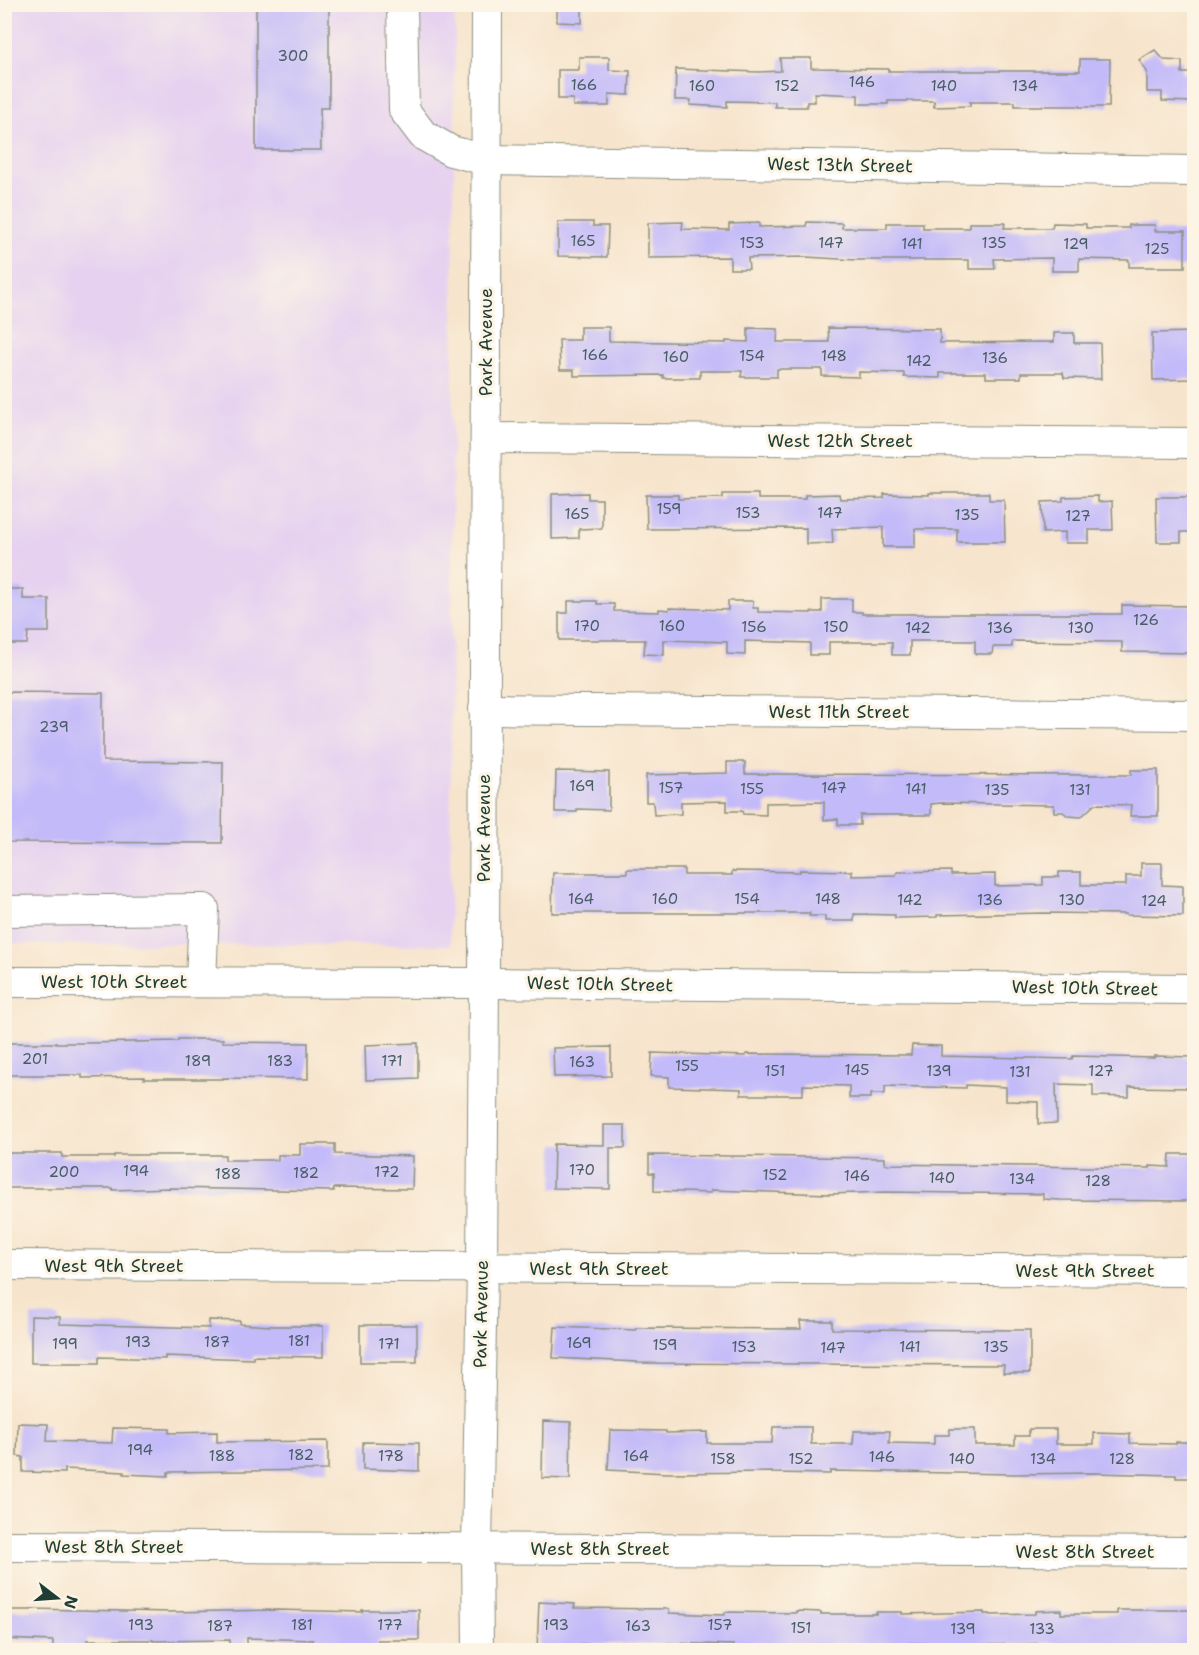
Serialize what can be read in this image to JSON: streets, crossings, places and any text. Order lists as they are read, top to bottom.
{
  "streets": {
    "street": [
      "West 13th Street",
      "Park Avenue",
      "West 12th Street",
      "West 11th Street",
      "West 10th Street",
      "West 9th Street",
      "West 8th Street"
    ]
  },
  "crossings": [
    ["West 13th Street", "Park Avenue"],
    ["Park Avenue", "West 12th Street"],
    ["Park Avenue", "West 11th Street"],
    ["Park Avenue", "West 10th Street"],
    ["Park Avenue", "West 9th Street"],
    ["Park Avenue", "West 8th Street"]
  ],
  "house_numbers": [
    "300",
    "146",
    "166",
    "160",
    "152",
    "140",
    "134",
    "165",
    "153",
    "147",
    "135",
    "141",
    "129",
    "125",
    "166",
    "154",
    "148",
    "160",
    "136",
    "142",
    "159",
    "153",
    "147",
    "165",
    "135",
    "127",
    "126",
    "170",
    "160",
    "156",
    "150",
    "142",
    "136",
    "130",
    "239",
    "169",
    "157",
    "147",
    "155",
    "141",
    "135",
    "131",
    "164",
    "160",
    "154",
    "148",
    "142",
    "136",
    "130",
    "124",
    "201",
    "189",
    "183",
    "171",
    "163",
    "155",
    "145",
    "151",
    "139",
    "127",
    "131",
    "170",
    "194",
    "200",
    "172",
    "182",
    "188",
    "152",
    "146",
    "140",
    "134",
    "128",
    "181",
    "193",
    "187",
    "169",
    "199",
    "171",
    "159",
    "153",
    "141",
    "135",
    "147",
    "194",
    "182",
    "188",
    "178",
    "164",
    "146",
    "158",
    "152",
    "140",
    "134",
    "128",
    "193",
    "181",
    "177",
    "193",
    "157",
    "187",
    "163",
    "151",
    "139",
    "133"
  ],
  "north": "right"
}
